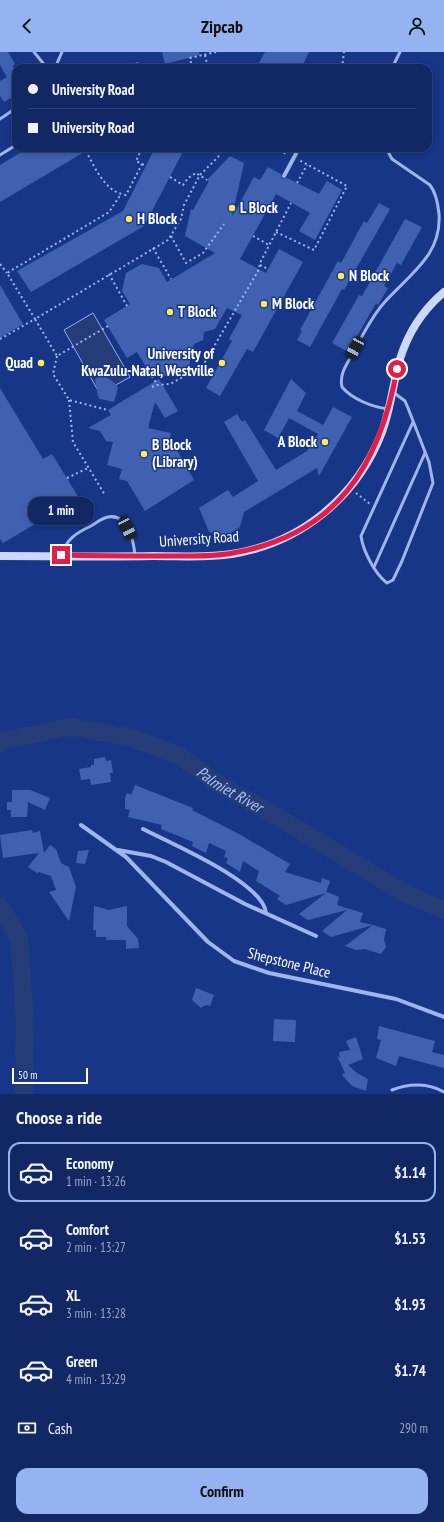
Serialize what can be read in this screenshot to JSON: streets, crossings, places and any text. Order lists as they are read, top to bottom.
{
  "streets": {
    "street": ["University Road", "Shepstone Place"]
  },
  "water": ["Palmiet River"],
  "places": [
    "L Block",
    "H Block",
    "N Block",
    "M Block",
    "T Block",
    "Quad",
    "University of KwaZulu-Natal, Westville",
    "A Block",
    "B Block (Library)"
  ],
  "scale_bar": "50 m",
  "page": {
    "header": "Zipcab",
    "banner": ["University Road", "University Road"],
    "bubble": "1 min",
    "scale": "50 m",
    "heading": "Choose a ride",
    "list": [
      {
        "name": "Economy",
        "note": "1 min · 13:26",
        "value": "$1.14"
      },
      {
        "name": "Comfort",
        "note": "2 min · 13:27",
        "value": "$1.53"
      },
      {
        "name": "XL",
        "note": "3 min · 13:28",
        "value": "$1.93"
      },
      {
        "name": "Green",
        "note": "4 min · 13:29",
        "value": "$1.74"
      }
    ],
    "pay": ["Cash", "290 m"],
    "buttons": "Confirm"
  }
}
